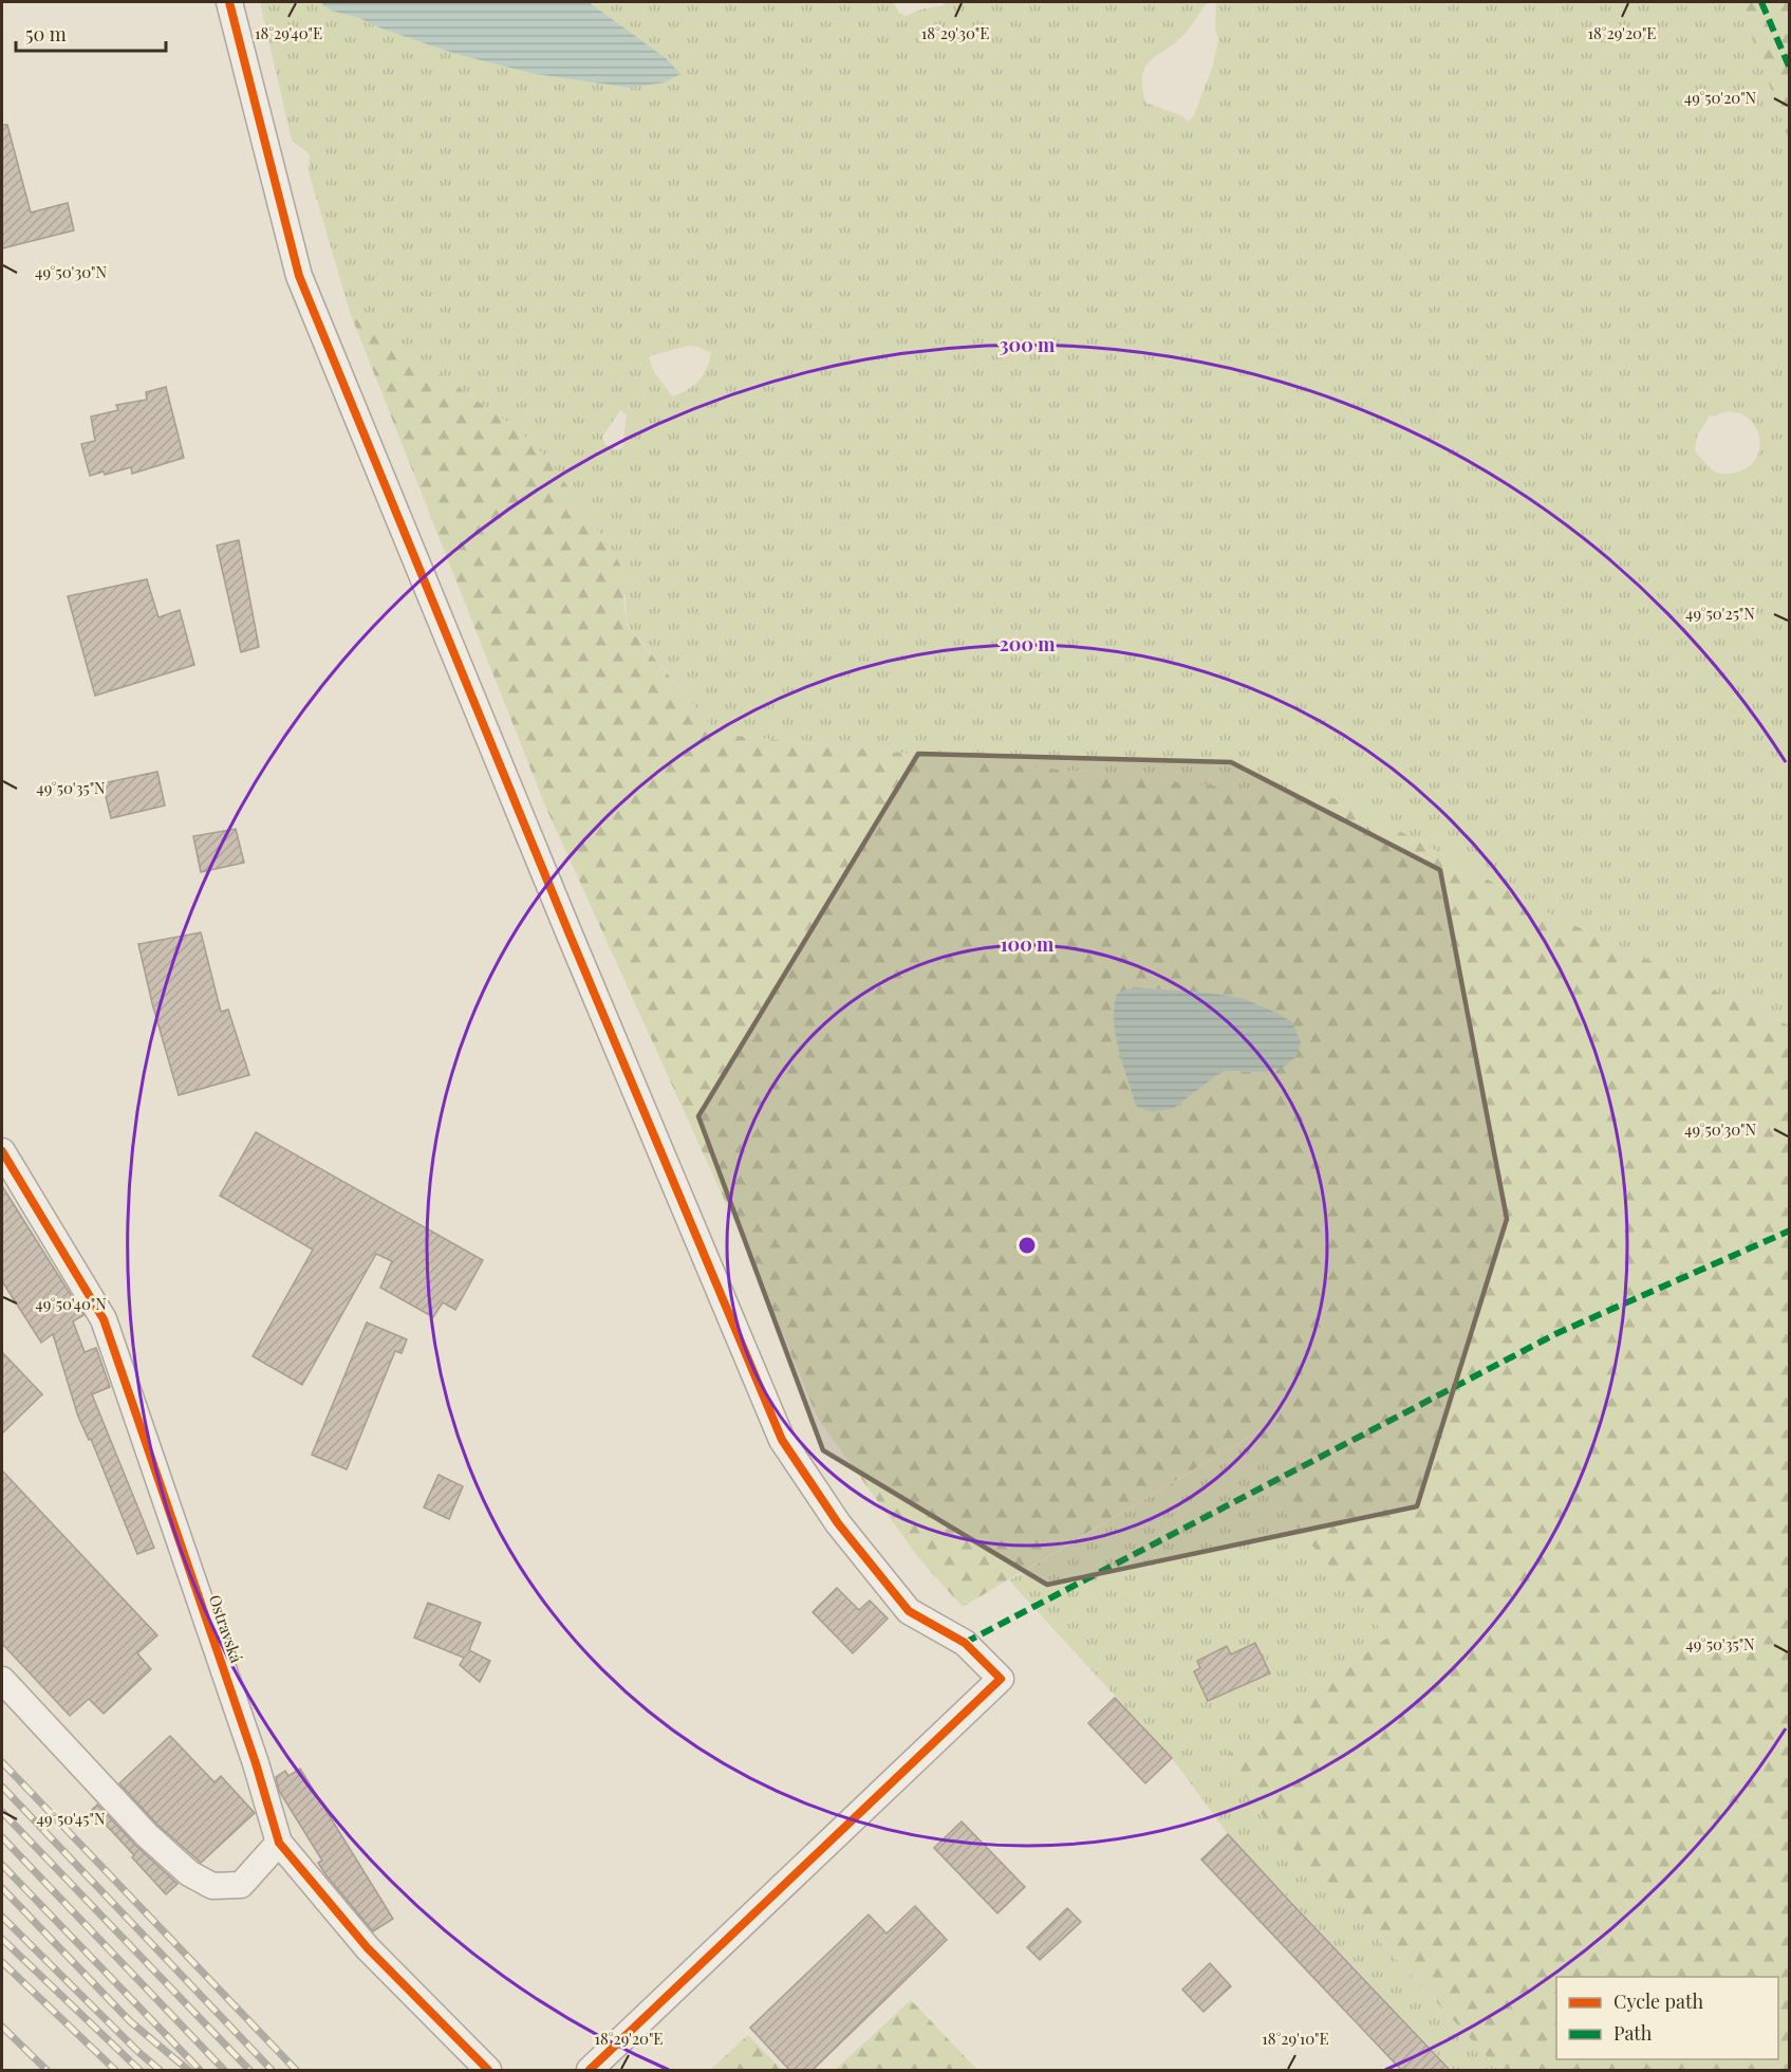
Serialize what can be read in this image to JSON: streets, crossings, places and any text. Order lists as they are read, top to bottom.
{
  "streets": {
    "street": ["Ostravská"]
  },
  "legend": ["Cycle path", "Path"],
  "scale_bar": "50 m",
  "coordinates": [
    "18°29'40\"E",
    "18°29'30\"E",
    "18°29'20\"E",
    "49°50'20\"N",
    "49°50'30\"N",
    "49°50'25\"N",
    "49°50'35\"N",
    "49°50'40\"N",
    "49°50'45\"N",
    "18°29'10\"E"
  ],
  "rings": ["300 m", "200 m", "100 m"]
}
